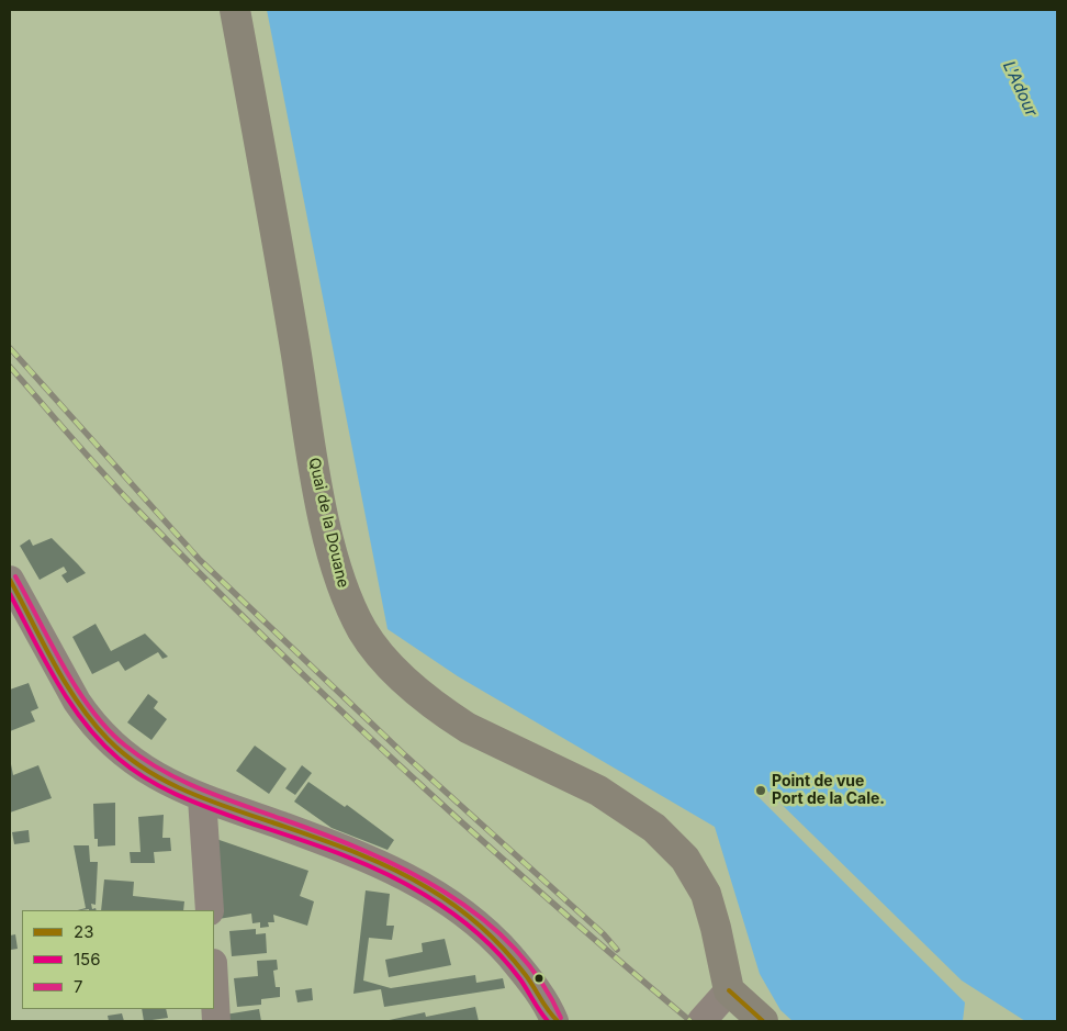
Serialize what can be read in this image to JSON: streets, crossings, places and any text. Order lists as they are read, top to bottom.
{
  "streets": {
    "main road": ["Quai de la Douane"]
  },
  "water": ["L'Adour"],
  "places": ["Point de vue Port de la Cale."],
  "lines": ["transit line 7", "transit line 23", "transit line 156"],
  "legend": ["23", "156", "7"]
}
